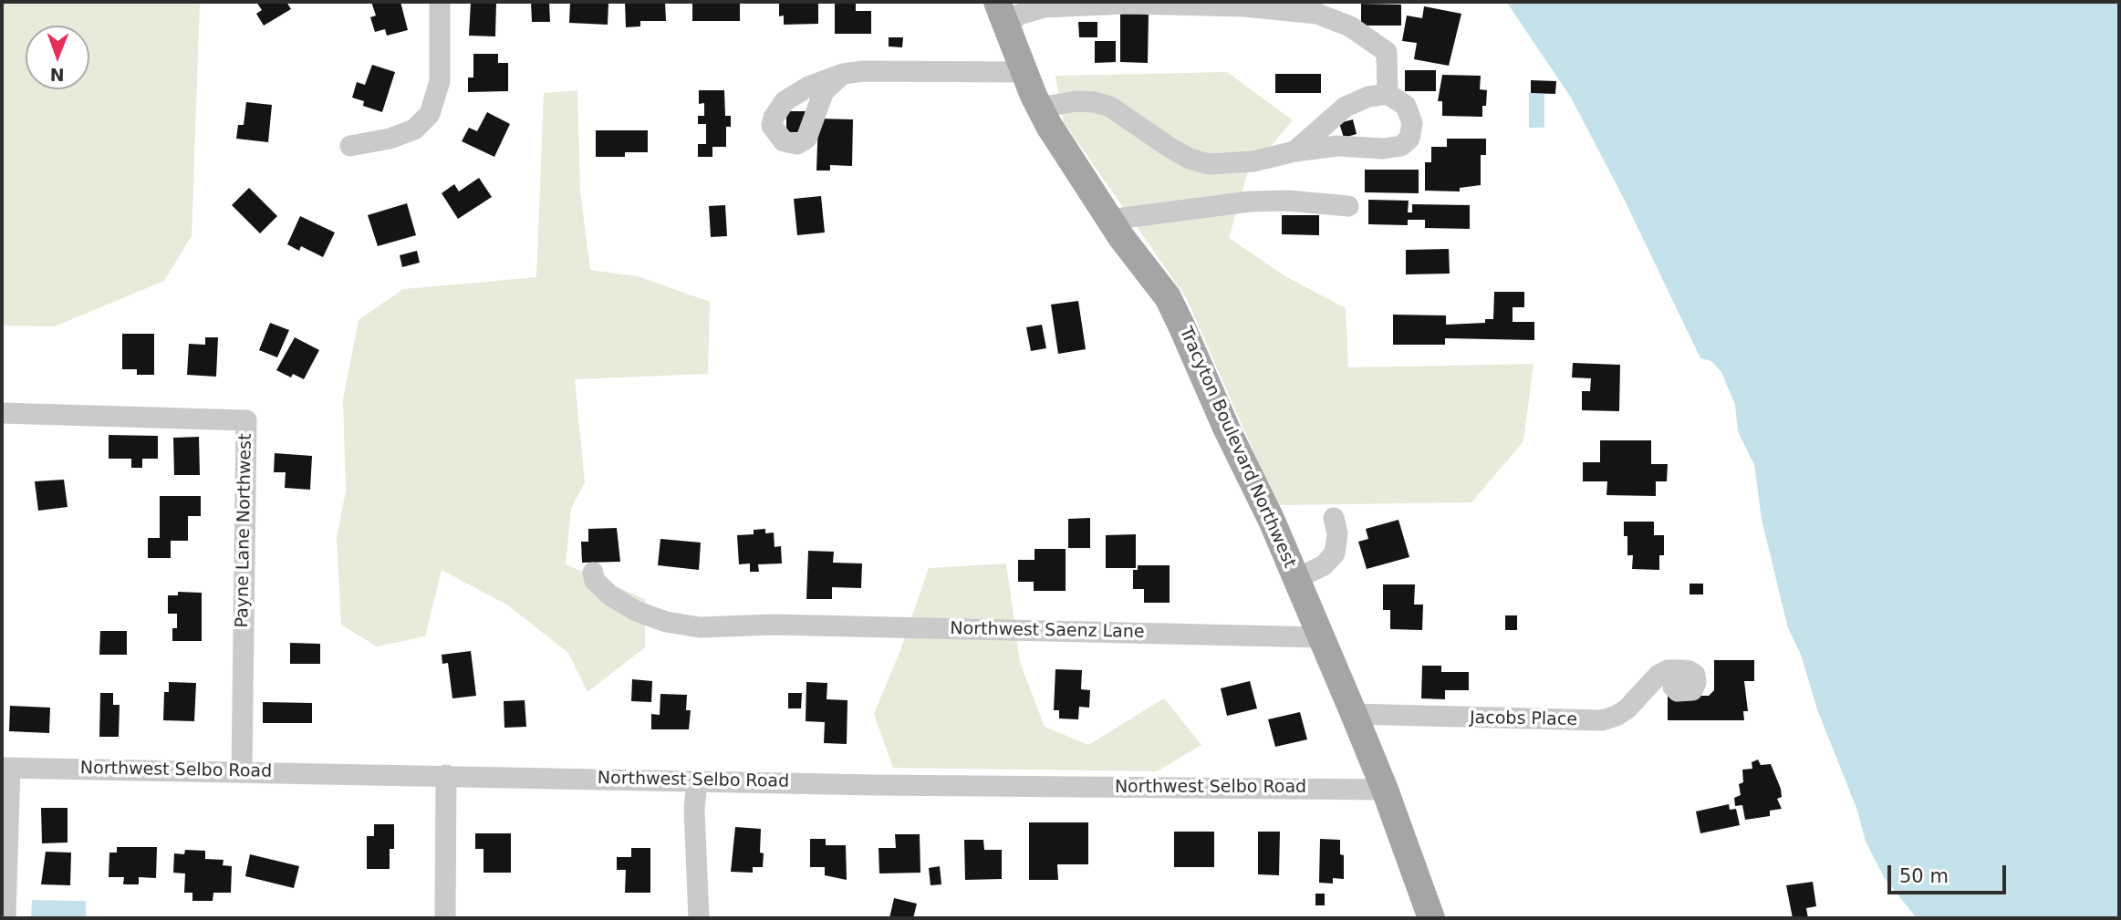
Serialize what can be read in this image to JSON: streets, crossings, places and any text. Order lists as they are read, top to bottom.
{
  "streets": {
    "main road": ["Tracyton Boulevard Northwest"],
    "street": [
      "Payne Lane Northwest",
      "Northwest Saenz Lane",
      "Jacobs Place",
      "Northwest Selbo Road"
    ]
  },
  "crossings": [
    ["Tracyton Boulevard Northwest", "Northwest Saenz Lane"],
    ["Tracyton Boulevard Northwest", "Jacobs Place"],
    ["Tracyton Boulevard Northwest", "Northwest Selbo Road"],
    ["Payne Lane Northwest", "Northwest Selbo Road"]
  ],
  "scale_bar": "50 m",
  "north": "bottom"
}
